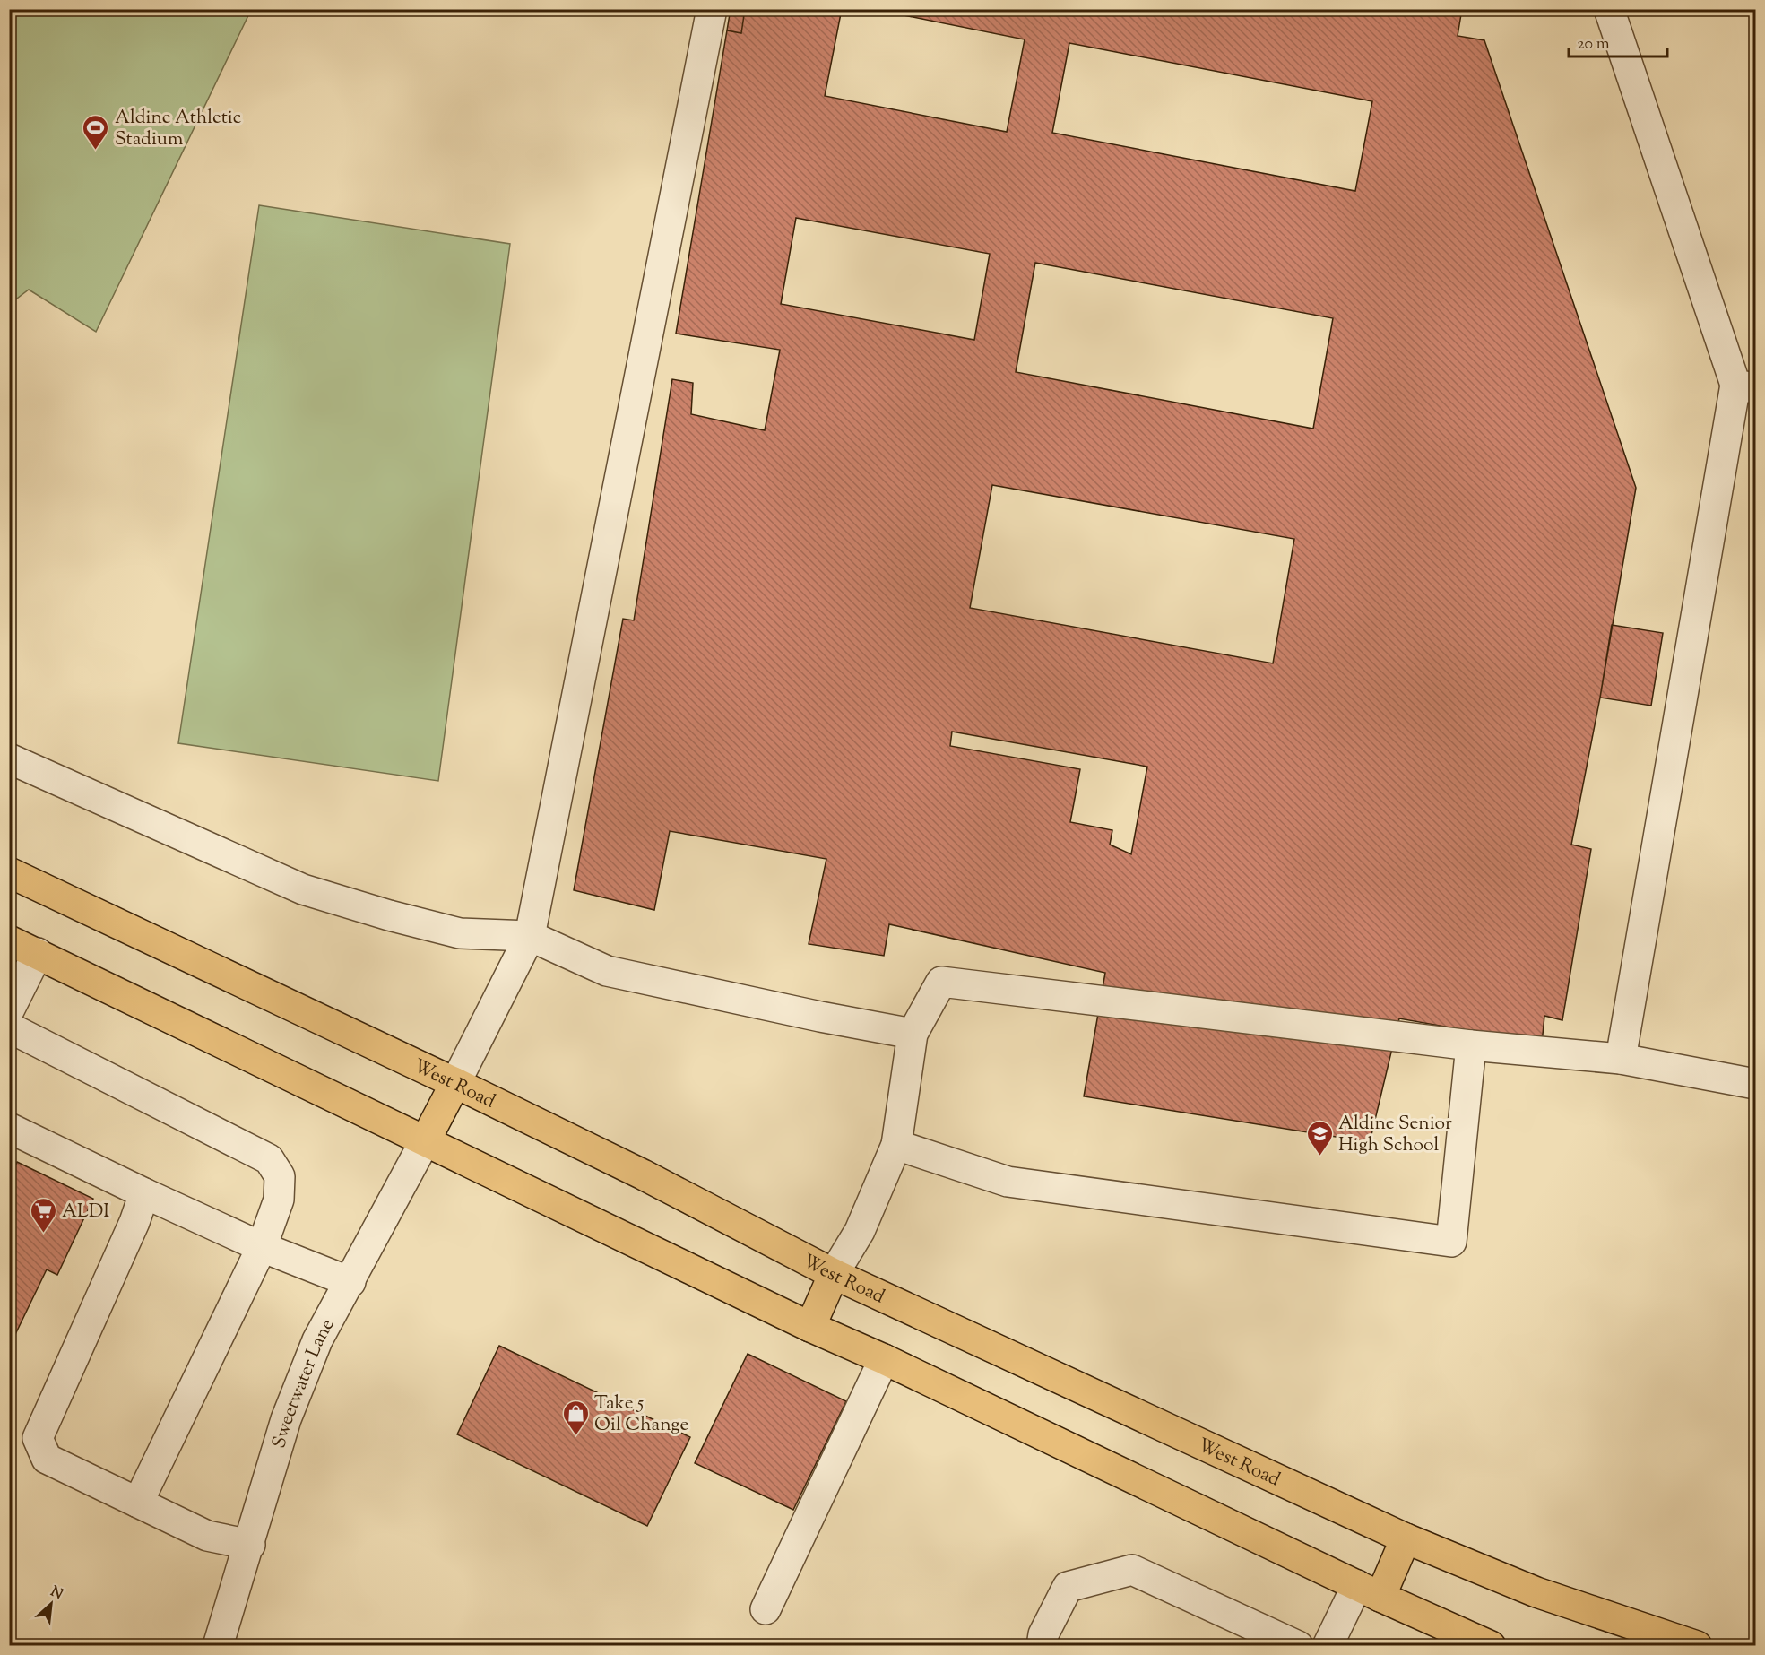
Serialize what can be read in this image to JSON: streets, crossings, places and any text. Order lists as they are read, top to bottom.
{
  "streets": {
    "main road": ["West Road"],
    "street": ["Sweetwater Lane"]
  },
  "places": {
    "sports": ["Aldine Athletic Stadium"],
    "school or university": ["Aldine Senior High School"],
    "supermarket": ["ALDI"],
    "shop": ["Take 5 Oil Change"]
  },
  "scale_bar": "20 m",
  "north": "top right"
}
